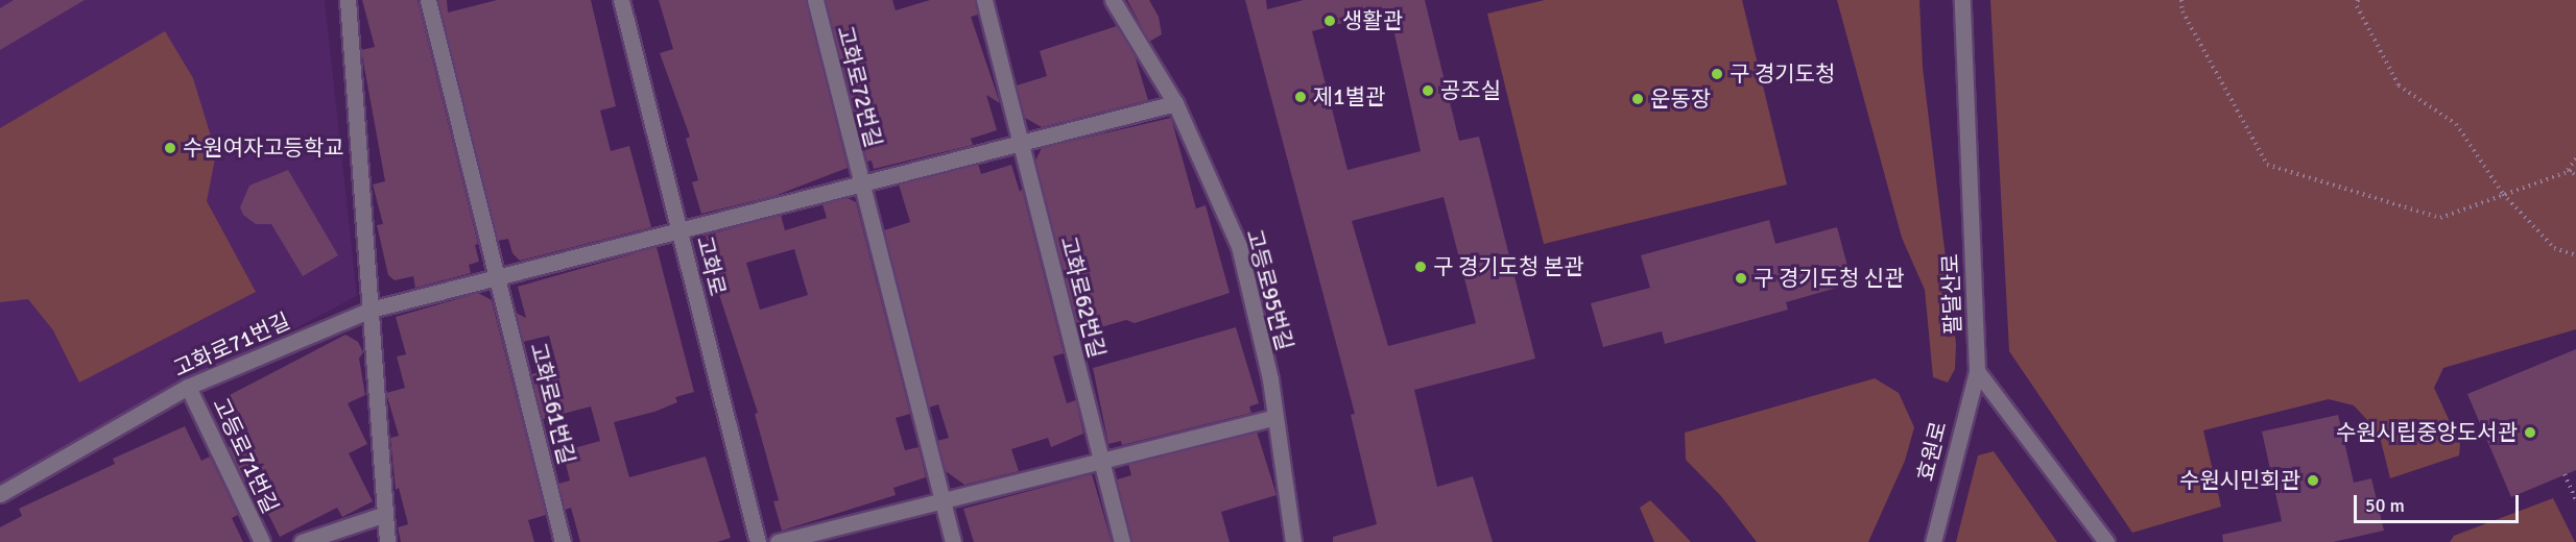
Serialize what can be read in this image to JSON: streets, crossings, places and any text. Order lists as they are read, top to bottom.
{
  "streets": {
    "street": [
      "고화로72번길",
      "고화로",
      "고등로95번길",
      "팔달산로",
      "고화로62번길",
      "고화로71번길",
      "고화로61번길",
      "효원로",
      "고등로71번길"
    ]
  },
  "crossings": [
    ["고화로", "고화로71번길"],
    ["팔달산로", "효원로"],
    ["고화로71번길", "고화로61번길"],
    ["고화로71번길", "고등로71번길"]
  ],
  "places": [
    "생활관",
    "구 경기도청",
    "공조실",
    "제1별관",
    "운동장",
    "수원여자고등학교",
    "구 경기도청 본관",
    "구 경기도청 신관",
    "수원시립중앙도서관",
    "수원시민회관"
  ],
  "scale_bar": "50 m"
}
